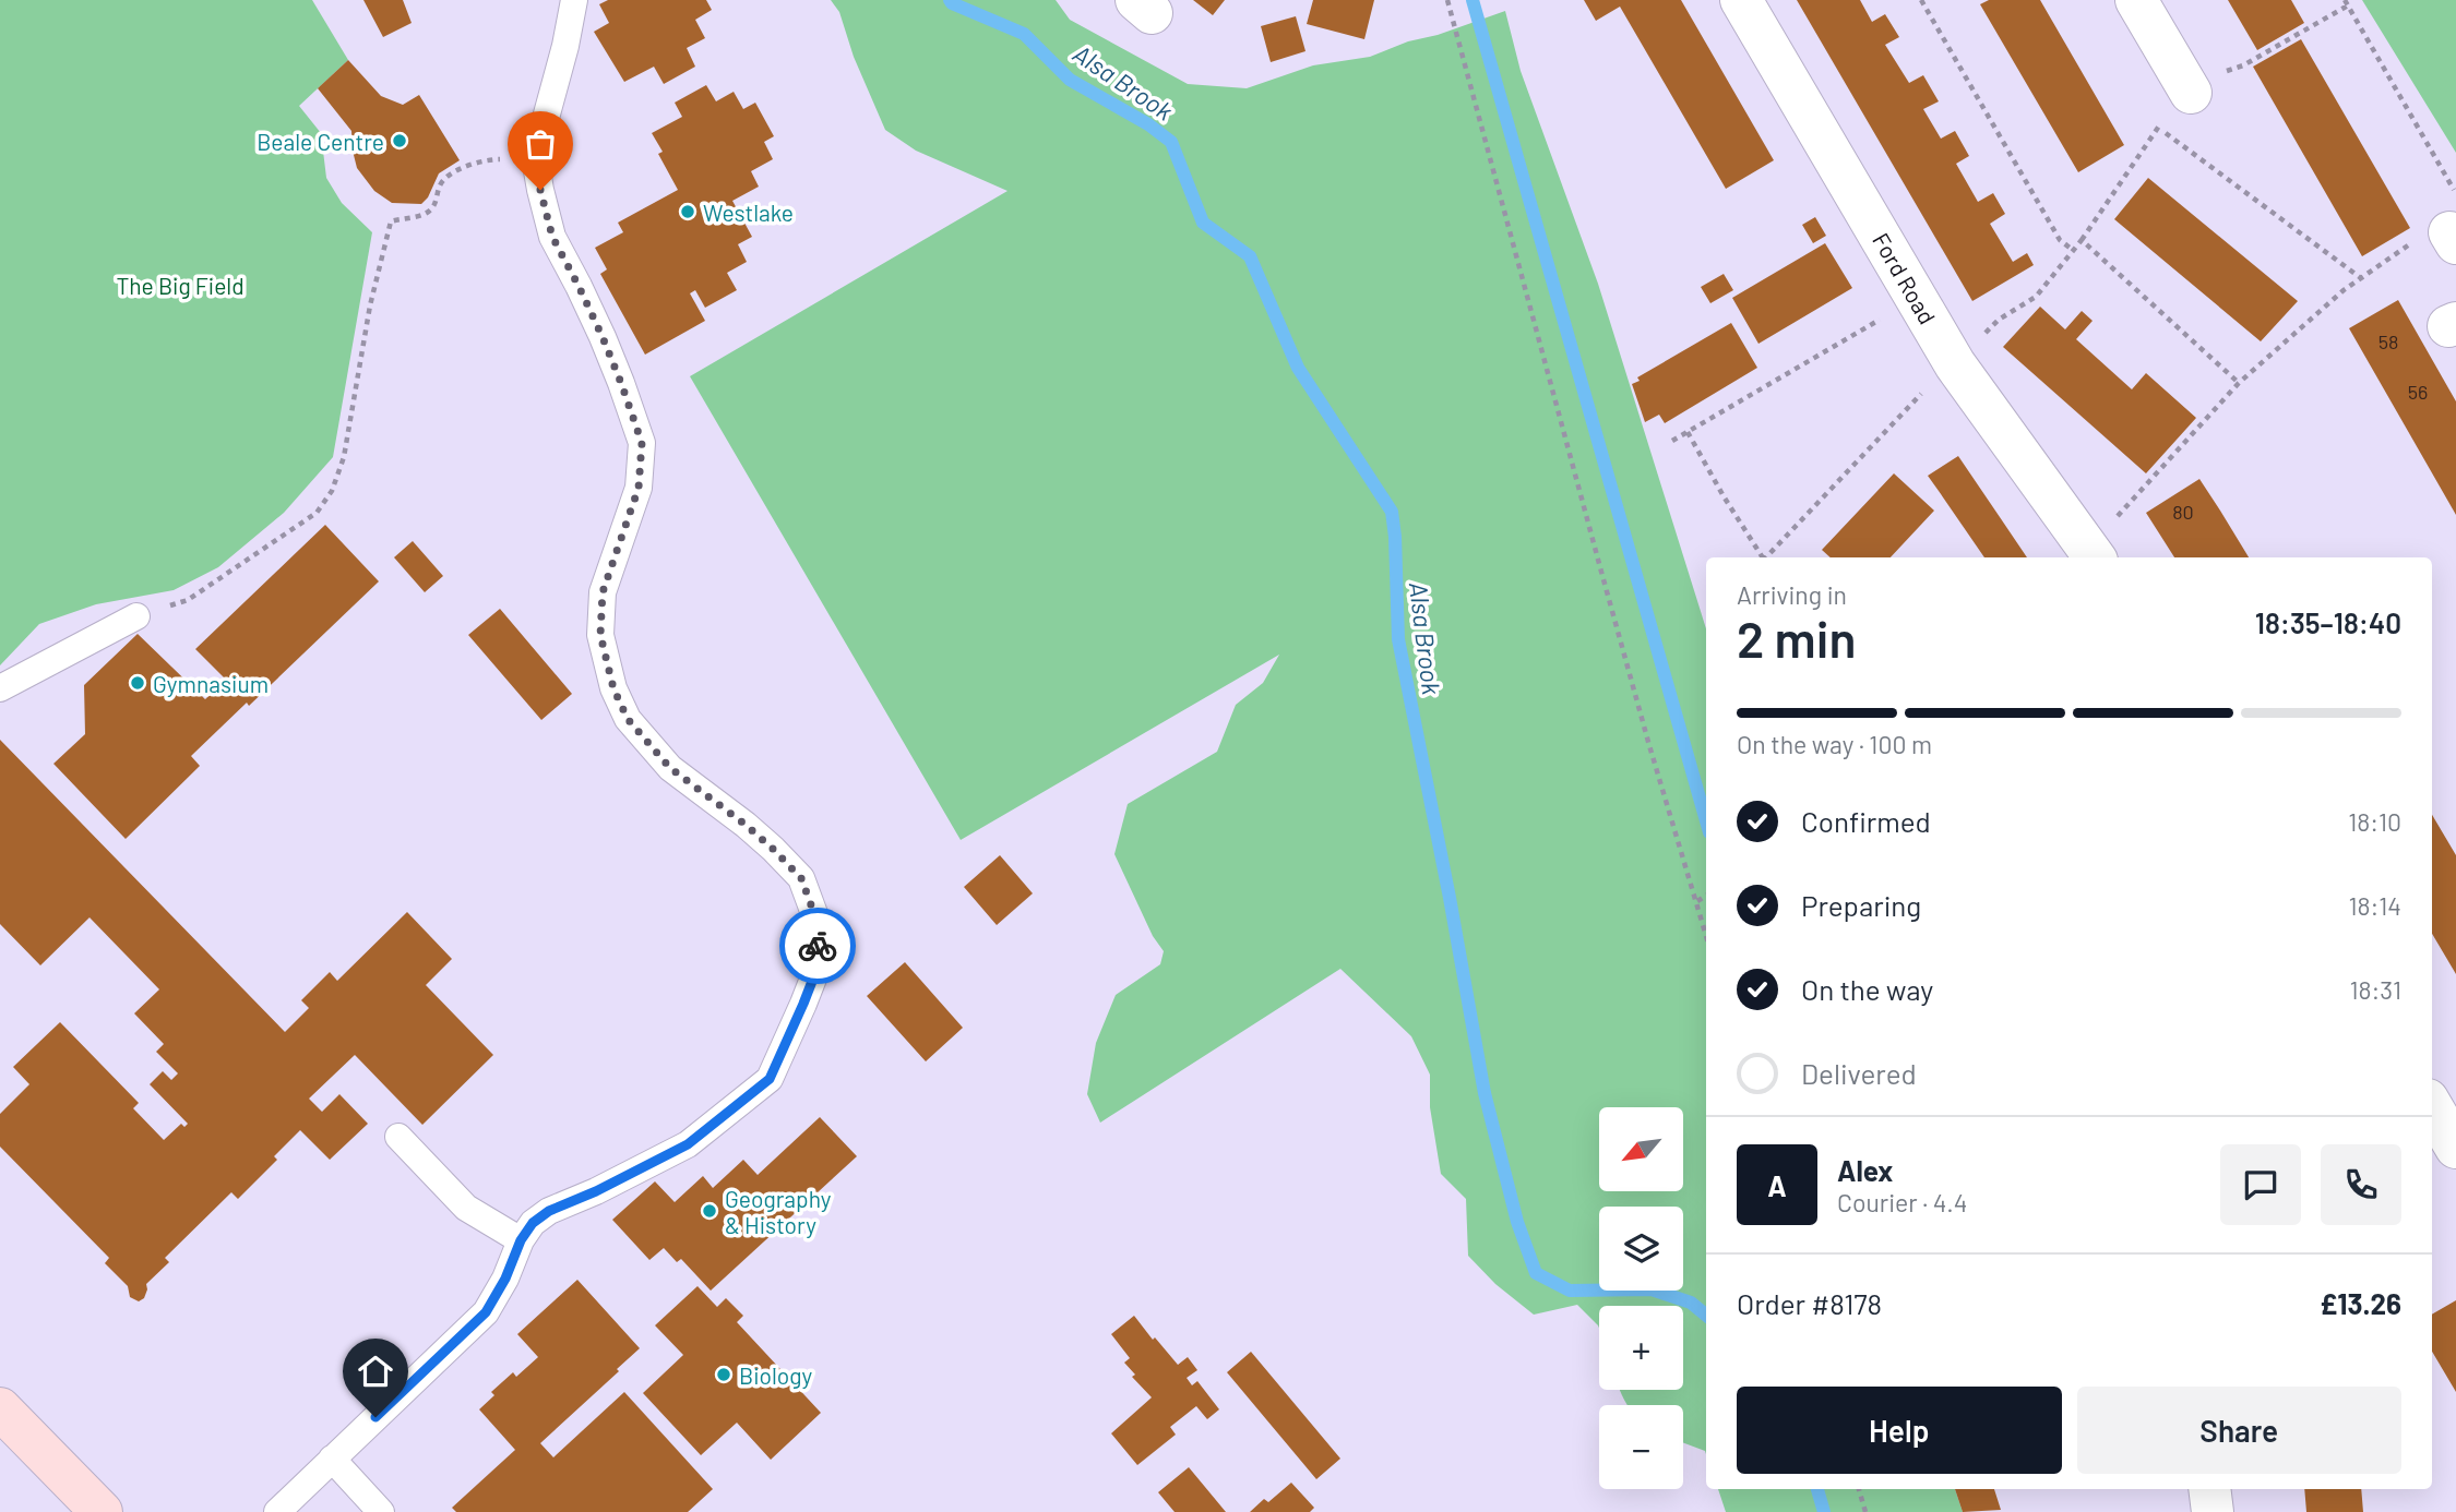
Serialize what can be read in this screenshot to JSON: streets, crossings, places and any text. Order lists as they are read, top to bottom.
{
  "streets": {
    "street": ["Ford Road"]
  },
  "water": ["Alsa Brook"],
  "parks": ["The Big Field"],
  "places": [
    "Beale Centre",
    "Westlake",
    "Gymnasium",
    "Geography & History",
    "Biology"
  ],
  "house_numbers": ["58", "56", "80"],
  "north": "bottom left",
  "page": {
    "heading": ["2 min", "Arriving in", "18:35–18:40"],
    "panel": [
      "Alex",
      "Courier · 4.4",
      "Order #8178",
      "£13.26"
    ],
    "bar": "On the way · 100 m",
    "list": [
      ["Confirmed", "18:10"],
      ["Preparing", "18:14"],
      ["On the way", "18:31"],
      "Delivered"
    ],
    "map_buttons": ["+", "−"],
    "round": "A",
    "buttons": ["Help", "Share"]
  }
}
